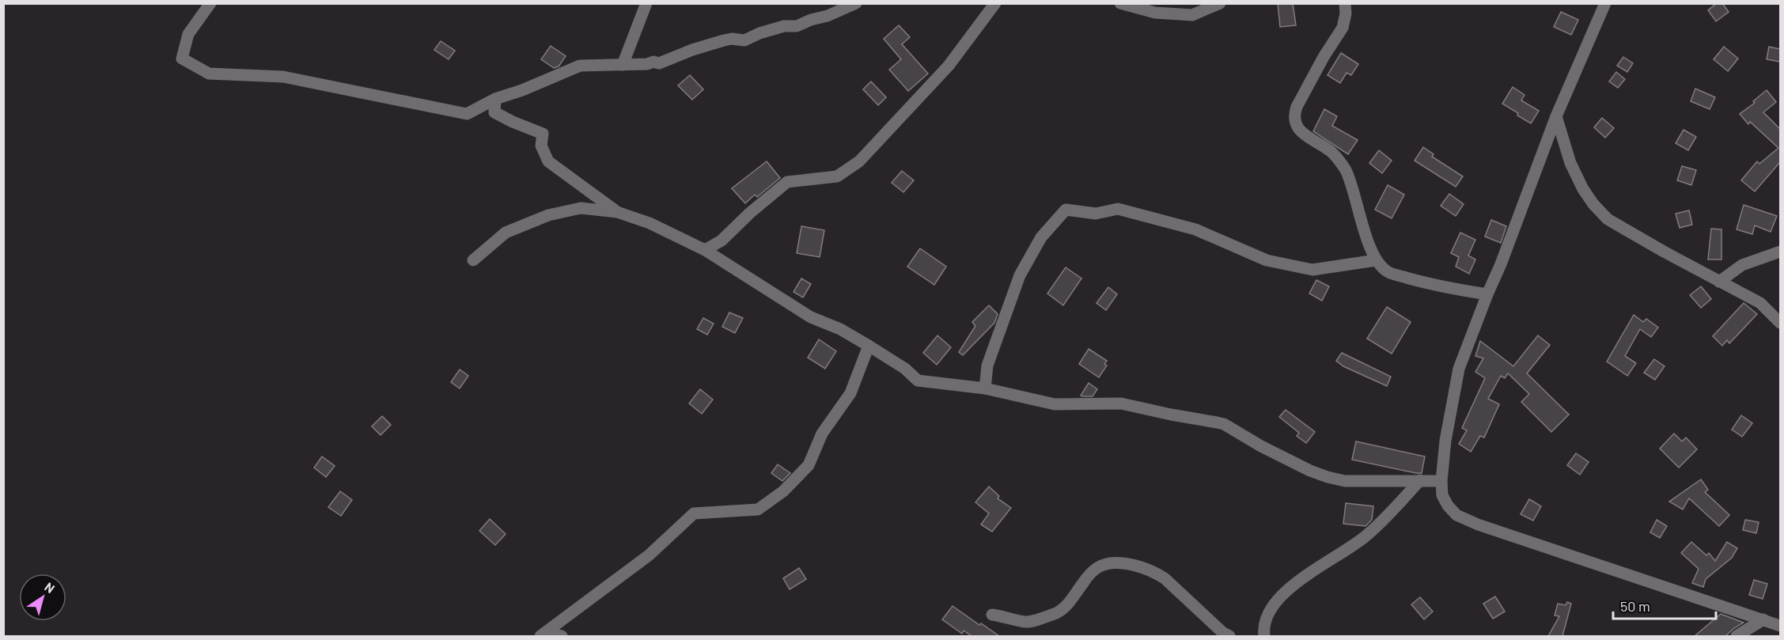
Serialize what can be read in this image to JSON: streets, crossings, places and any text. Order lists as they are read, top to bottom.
{
  "scale_bar": "50 m",
  "north": "top right"
}
